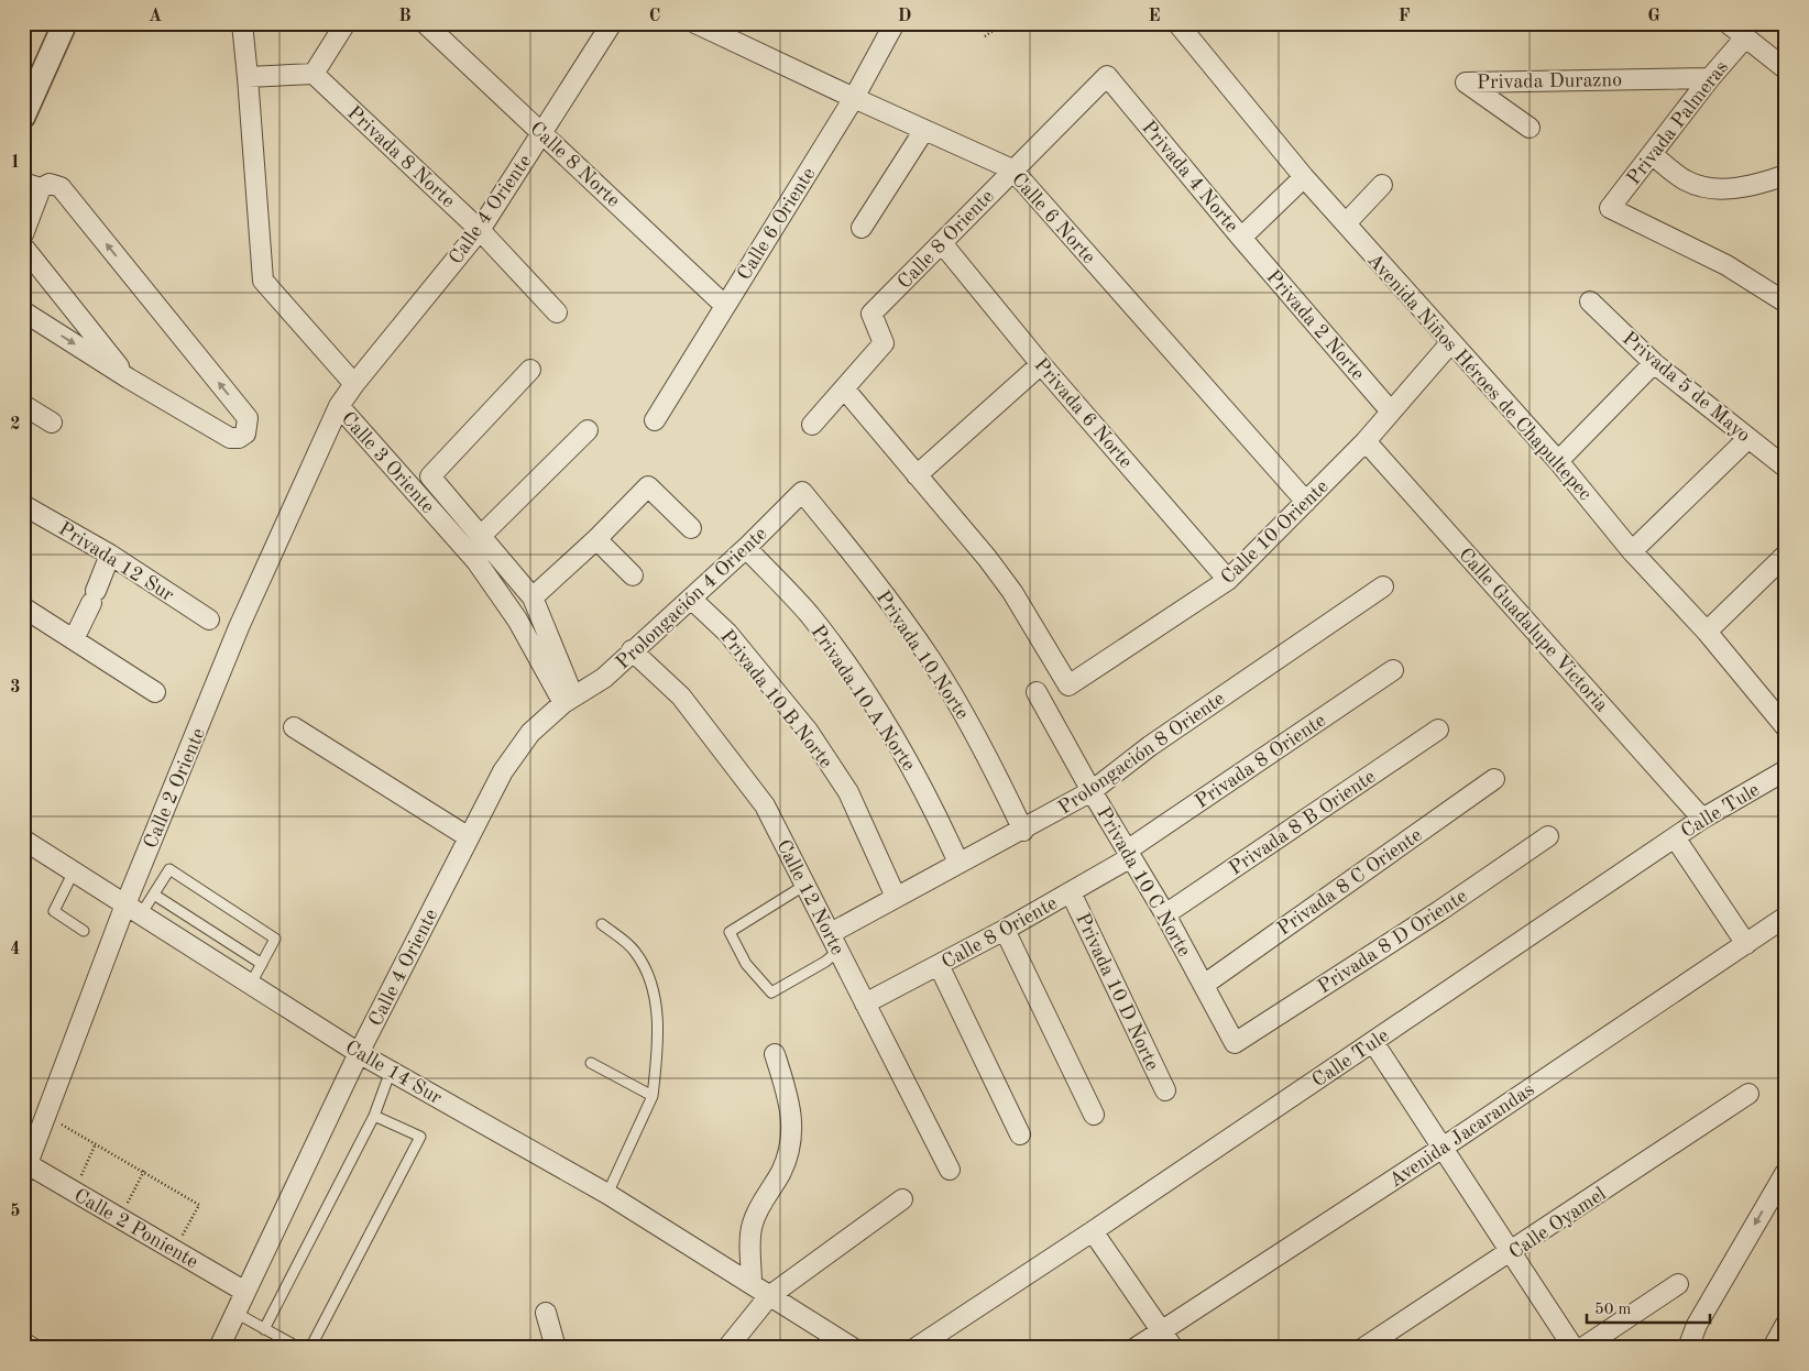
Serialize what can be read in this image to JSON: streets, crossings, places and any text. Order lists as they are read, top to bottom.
{
  "streets": {
    "street": [
      "Privada Durazno",
      "Privada Palmeras",
      "Privada 8 Norte",
      "Calle 8 Norte",
      "Privada 4 Norte",
      "Calle 4 Oriente",
      "Calle 6 Norte",
      "Calle 6 Oriente",
      "Calle 8 Oriente",
      "Privada 2 Norte",
      "Avenida Niños Héroes de Chapultepec",
      "Privada 5 de Mayo",
      "Privada 6 Norte",
      "Calle 3 Oriente",
      "Calle 10 Oriente",
      "Privada 12 Sur",
      "Prolongación 4 Oriente",
      "Calle Guadalupe Victoria",
      "Privada 10 Norte",
      "Privada 10 A Norte",
      "Privada 10 B Norte",
      "Prolongación 8 Oriente",
      "Privada 8 Oriente",
      "Calle 2 Oriente",
      "Calle Tule",
      "Privada 8 B Oriente",
      "Privada 10 C Norte",
      "Privada 8 C Oriente",
      "Calle 12 Norte",
      "Privada 8 D Oriente",
      "Privada 10 D Norte",
      "Calle 14 Sur",
      "Avenida Jacarandas",
      "Calle Oyamel",
      "Calle 2 Poniente"
    ]
  },
  "crossings": [
    ["Privada Durazno", "Privada Palmeras"],
    ["Privada 8 Norte", "Calle 4 Oriente"],
    ["Calle 8 Norte", "Calle 4 Oriente"],
    ["Calle 8 Norte", "Calle 6 Oriente"],
    ["Privada 4 Norte", "Calle 8 Oriente"],
    ["Privada 4 Norte", "Privada 2 Norte"],
    ["Privada 4 Norte", "Avenida Niños Héroes de Chapultepec"],
    ["Calle 4 Oriente", "Calle 3 Oriente"],
    ["Calle 4 Oriente", "Prolongación 4 Oriente"],
    ["Calle 4 Oriente", "Calle 14 Sur"],
    ["Calle 4 Oriente", "Calle 2 Poniente"],
    ["Calle 6 Norte", "Calle 6 Oriente"],
    ["Calle 6 Norte", "Calle 8 Oriente"],
    ["Calle 6 Norte", "Calle 10 Oriente"],
    ["Calle 8 Oriente", "Privada 6 Norte"],
    ["Calle 8 Oriente", "Privada 8 Oriente"],
    ["Calle 8 Oriente", "Privada 10 C Norte"],
    ["Calle 8 Oriente", "Calle 12 Norte"],
    ["Calle 8 Oriente", "Privada 10 D Norte"],
    ["Privada 2 Norte", "Calle 10 Oriente"],
    ["Avenida Niños Héroes de Chapultepec", "Calle 10 Oriente"],
    ["Privada 6 Norte", "Calle 10 Oriente"],
    ["Calle 3 Oriente", "Prolongación 4 Oriente"],
    ["Calle 3 Oriente", "Calle 2 Oriente"],
    ["Calle 10 Oriente", "Calle Guadalupe Victoria"],
    ["Prolongación 4 Oriente", "Privada 10 Norte"],
    ["Prolongación 4 Oriente", "Privada 10 A Norte"],
    ["Prolongación 4 Oriente", "Privada 10 B Norte"],
    ["Prolongación 4 Oriente", "Calle 12 Norte"],
    ["Calle Guadalupe Victoria", "Calle Tule"],
    ["Privada 10 Norte", "Prolongación 8 Oriente"],
    ["Privada 10 A Norte", "Prolongación 8 Oriente"],
    ["Privada 10 B Norte", "Prolongación 8 Oriente"],
    ["Prolongación 8 Oriente", "Privada 10 C Norte"],
    ["Prolongación 8 Oriente", "Calle 12 Norte"],
    ["Privada 8 Oriente", "Privada 10 C Norte"],
    ["Calle 2 Oriente", "Calle 14 Sur"],
    ["Calle 2 Oriente", "Calle 2 Poniente"],
    ["Privada 8 B Oriente", "Privada 10 C Norte"],
    ["Privada 10 C Norte", "Privada 8 C Oriente"],
    ["Privada 10 C Norte", "Privada 8 D Oriente"]
  ],
  "scale_bar": "50 m",
  "grid": {
    "columns": [
      "A",
      "B",
      "C",
      "D",
      "E",
      "F",
      "G"
    ],
    "rows": [
      "1",
      "2",
      "3",
      "4",
      "5"
    ]
  }
}
